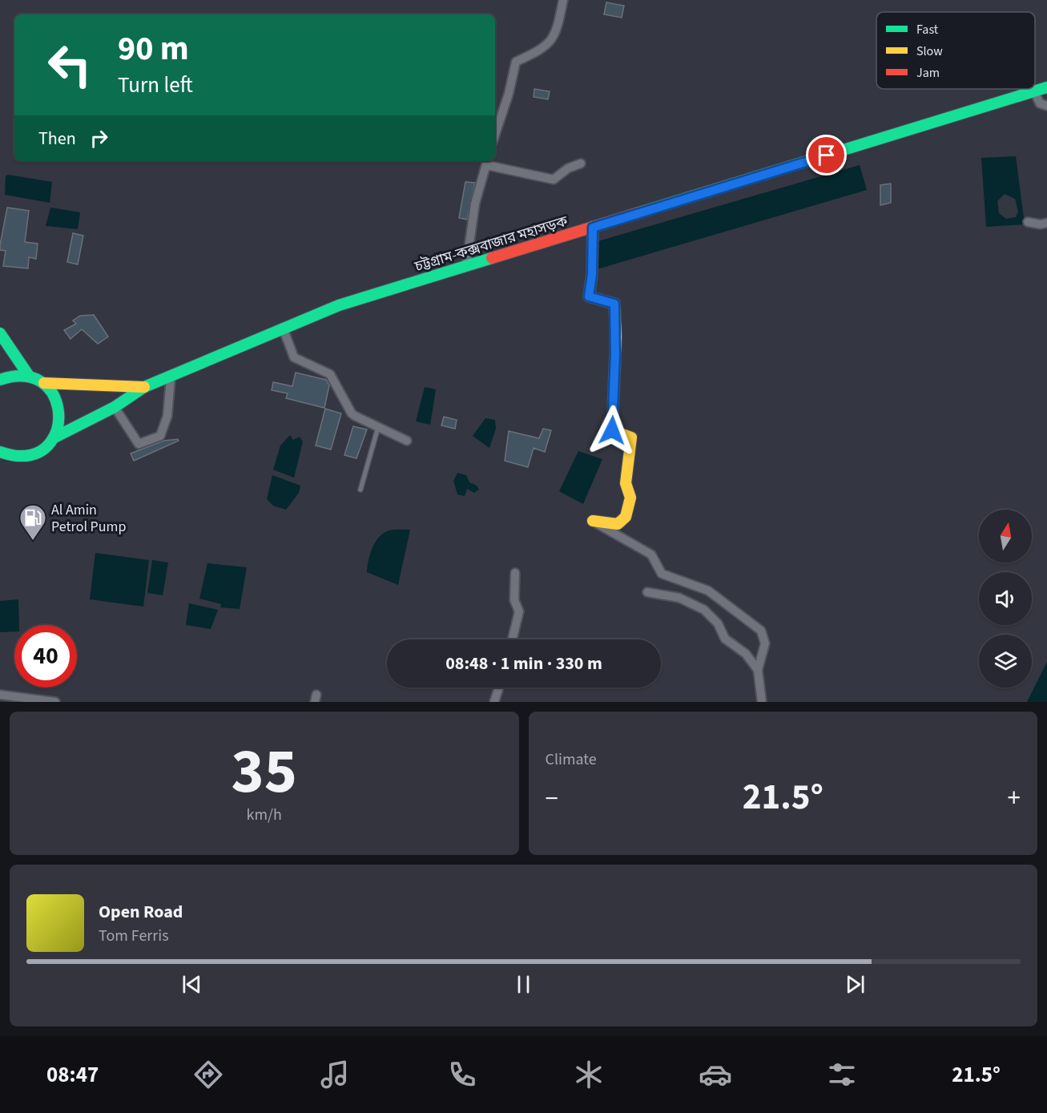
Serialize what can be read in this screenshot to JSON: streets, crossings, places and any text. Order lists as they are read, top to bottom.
{
  "streets": {
    "main road": ["চট্টগ্রাম-কক্সবাজার মহাসড়ক"]
  },
  "places": {
    "fuel station": ["Al Amin Petrol Pump"]
  },
  "legend": ["Fast", "Slow", "Jam"],
  "north": "top",
  "page": {
    "turn": ["90 m", "Turn left"],
    "then": "Then",
    "limit": "40",
    "trip": "08:48 · 1 min · 330 m",
    "tile": [
      ["35", "km/h"],
      "Climate"
    ],
    "heat": ["−", "21.5°", "+"],
    "song": ["Open Road", "Tom Ferris"],
    "tabs": ["08:47", "21.5°"]
  }
}
